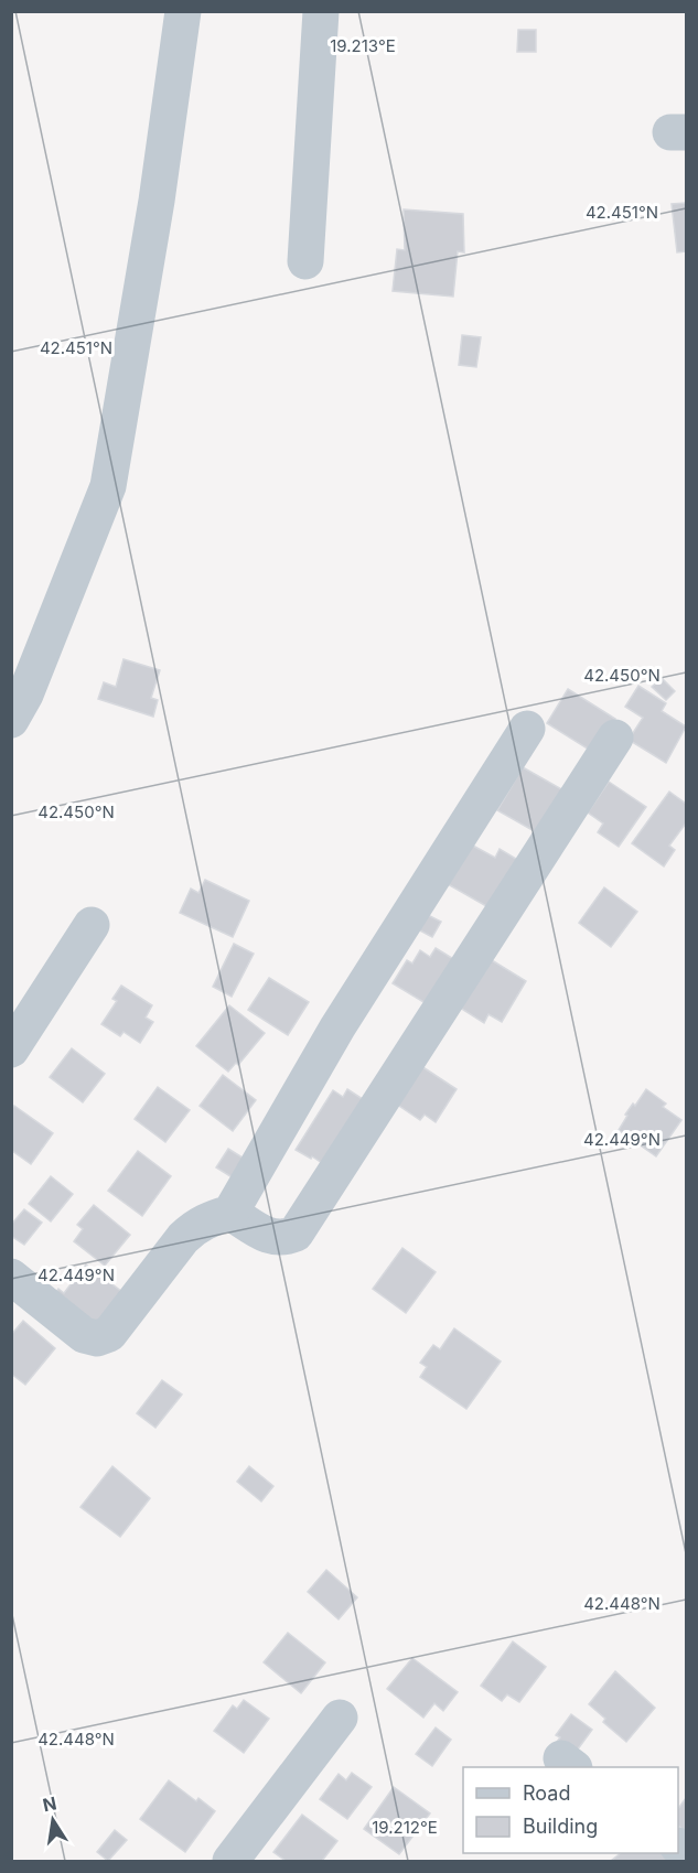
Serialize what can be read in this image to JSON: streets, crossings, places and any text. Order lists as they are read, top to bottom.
{
  "legend": ["Road", "Building"],
  "north": "top",
  "coordinates": [
    "19.213°E",
    "42.451°N",
    "42.450°N",
    "42.449°N",
    "42.448°N",
    "19.212°E"
  ]
}
